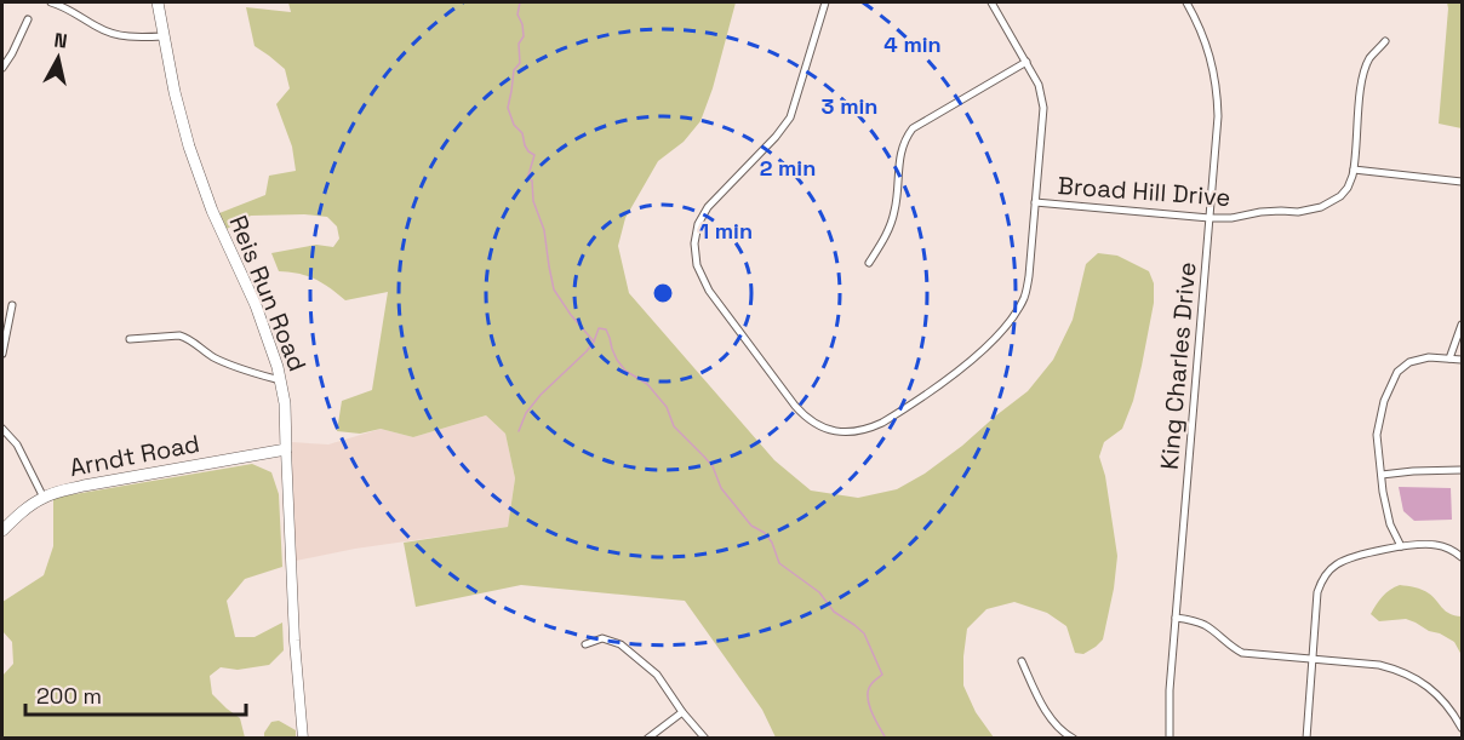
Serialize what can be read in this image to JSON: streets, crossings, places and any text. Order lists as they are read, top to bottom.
{
  "streets": {
    "main road": ["Reis Run Road", "Arndt Road"],
    "street": ["Broad Hill Drive", "King Charles Drive"]
  },
  "crossings": [
    ["Broad Hill Drive", "King Charles Drive"],
    ["Reis Run Road", "Arndt Road"]
  ],
  "scale_bar": "200 m",
  "north": "top",
  "rings": [
    "4 min",
    "3 min",
    "2 min",
    "1 min"
  ]
}
